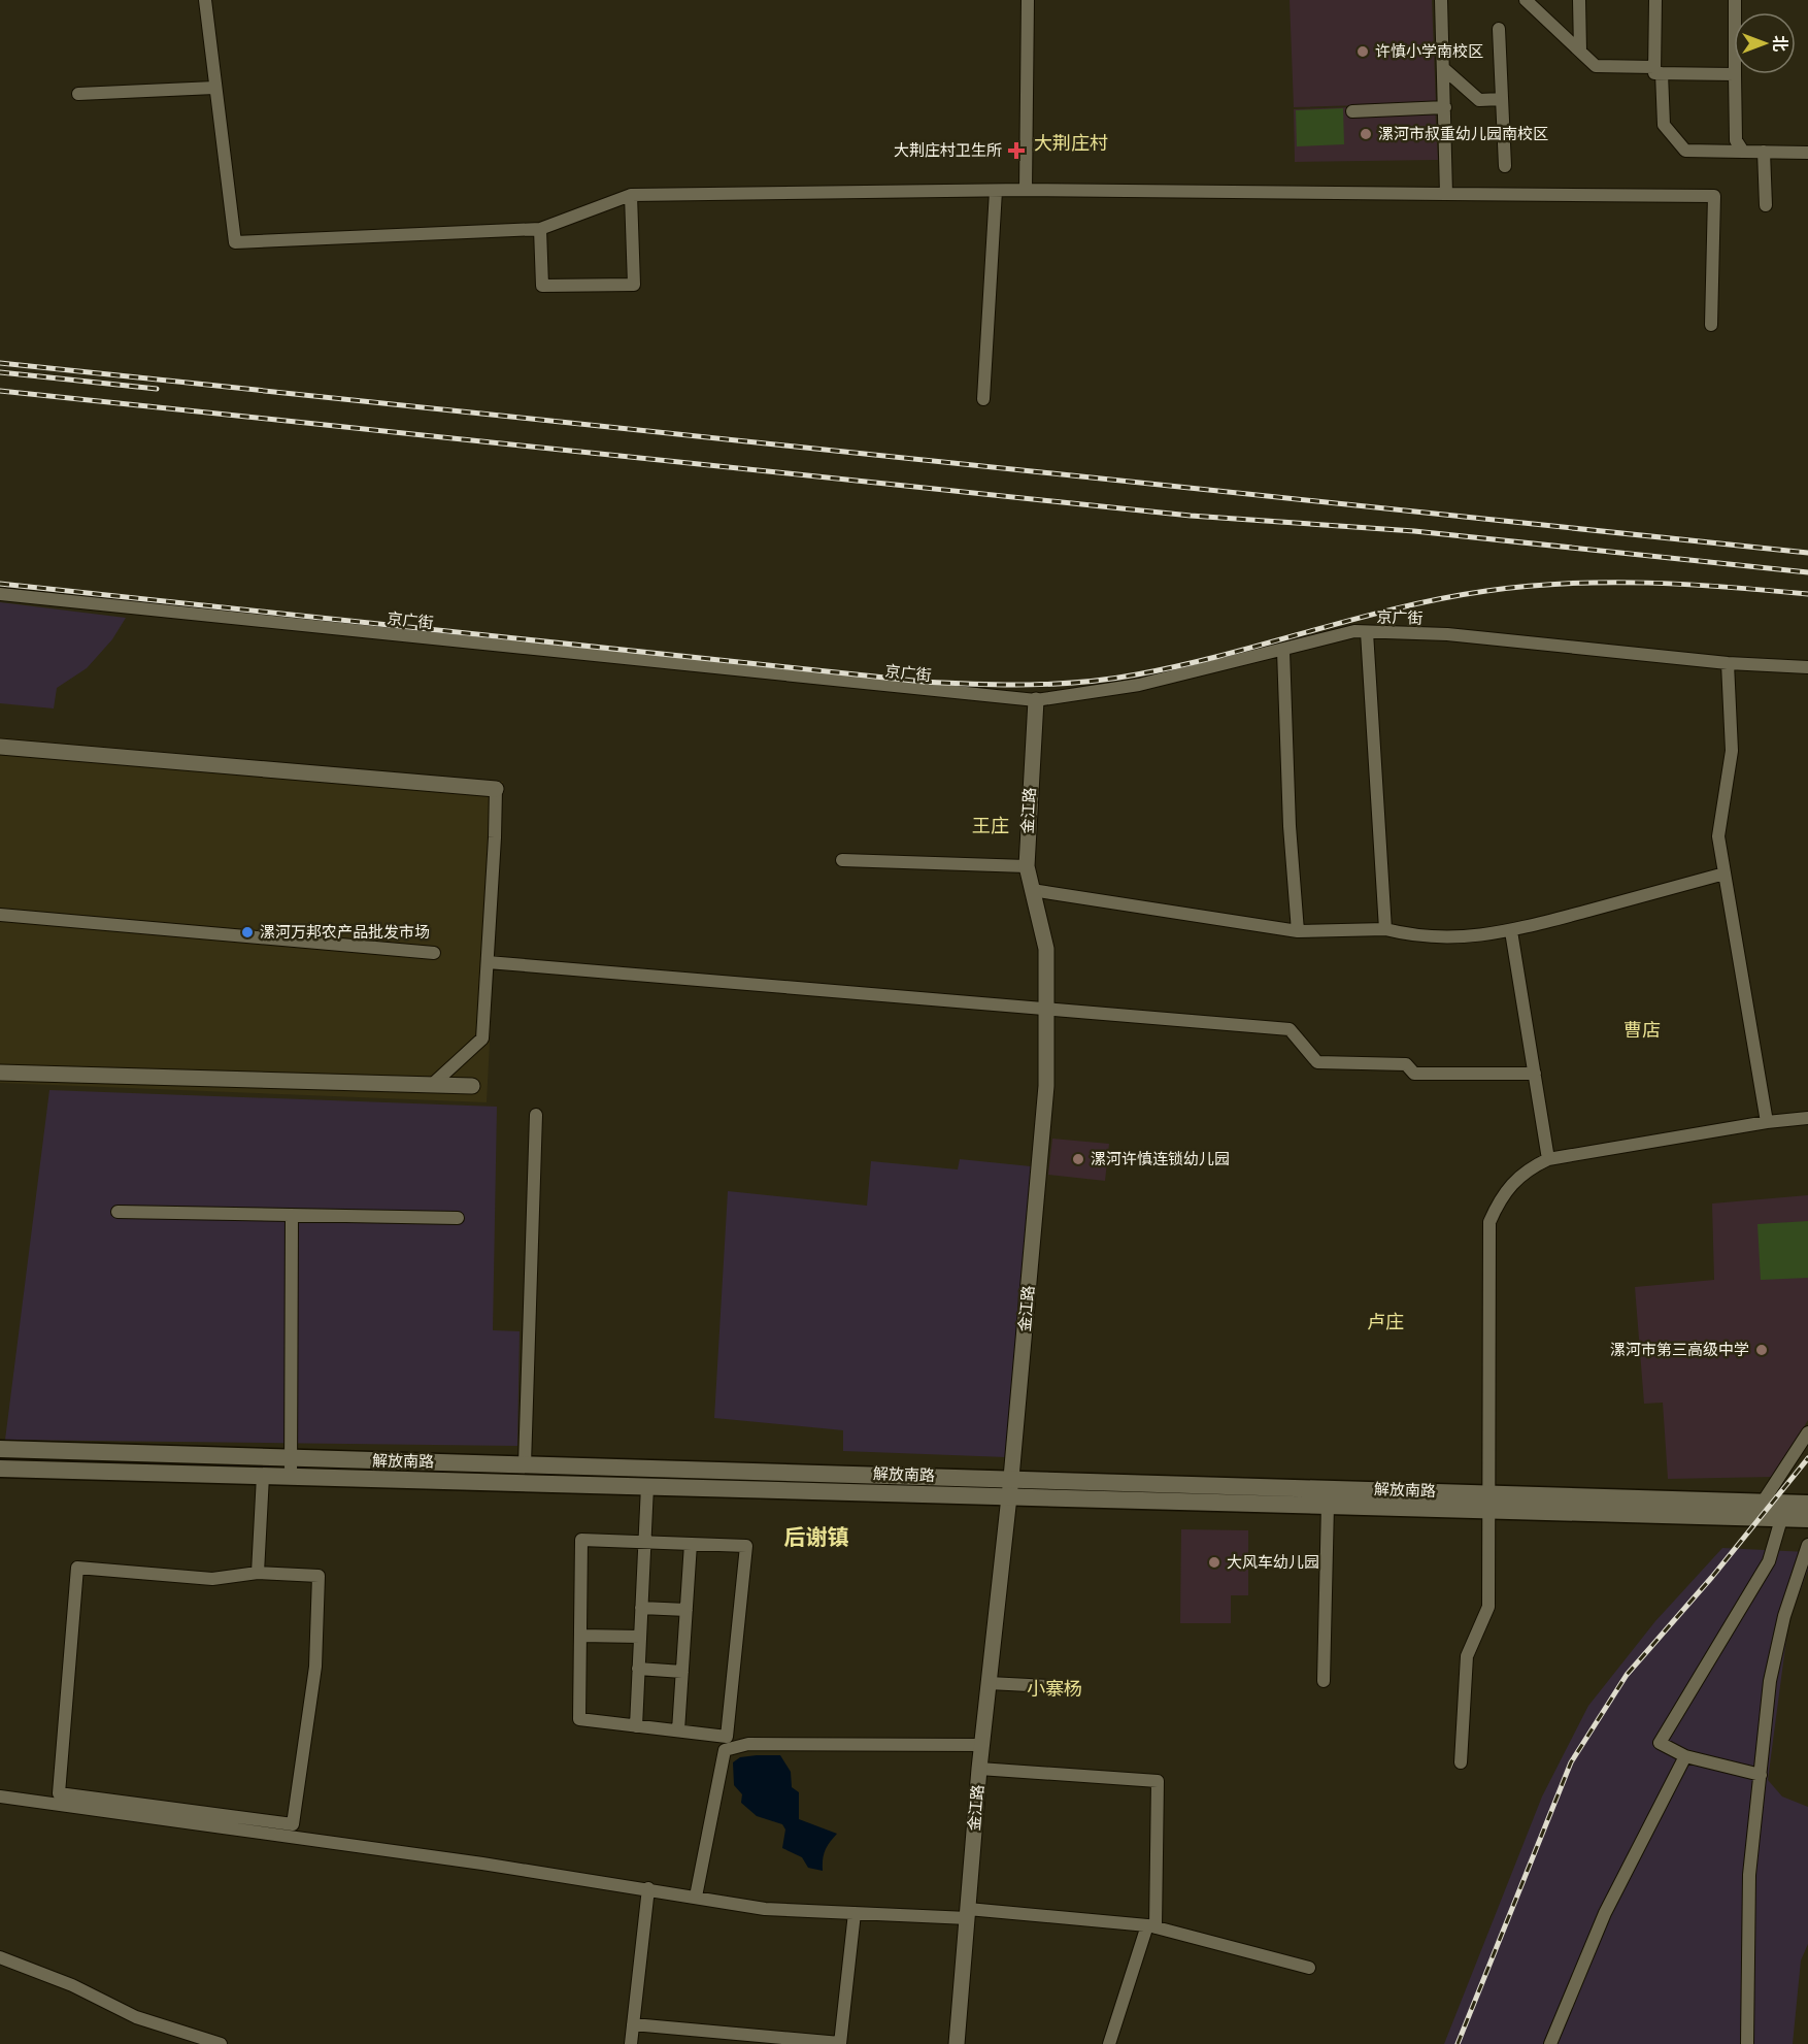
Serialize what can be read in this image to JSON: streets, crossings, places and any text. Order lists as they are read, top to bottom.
{
  "streets": {
    "main road": ["解放南路"],
    "street": ["京广街", "金江路"]
  },
  "crossings": [
    ["京广街", "金江路"],
    ["金江路", "解放南路"]
  ],
  "districts": [
    "大荆庄村",
    "王庄",
    "曹店",
    "卢庄",
    "后谢镇",
    "小寨杨"
  ],
  "places": {
    "other": [
      "许慎小学南校区",
      "漯河市叔重幼儿园南校区",
      "漯河万邦农产品批发市场",
      "漯河许慎连锁幼儿园",
      "漯河市第三高级中学",
      "大风车幼儿园"
    ],
    "health": ["大荆庄村卫生所"]
  },
  "north": "right"
}
